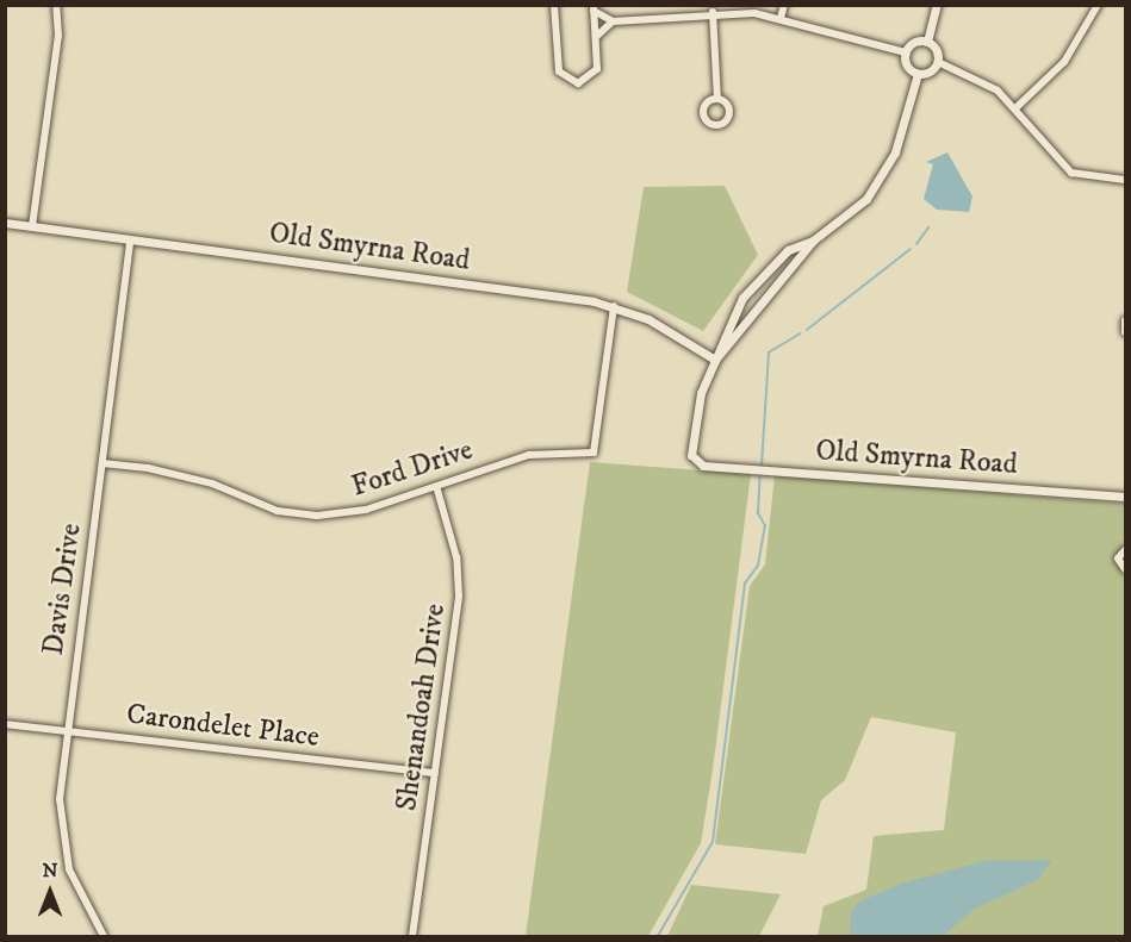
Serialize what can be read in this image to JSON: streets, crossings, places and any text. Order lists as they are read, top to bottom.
{
  "streets": {
    "street": [
      "Old Smyrna Road",
      "Ford Drive",
      "Davis Drive",
      "Shenandoah Drive",
      "Carondelet Place"
    ]
  },
  "crossings": [
    ["Old Smyrna Road", "Ford Drive"],
    ["Old Smyrna Road", "Davis Drive"],
    ["Ford Drive", "Davis Drive"],
    ["Ford Drive", "Shenandoah Drive"],
    ["Davis Drive", "Carondelet Place"],
    ["Shenandoah Drive", "Carondelet Place"]
  ],
  "north": "top"
}
